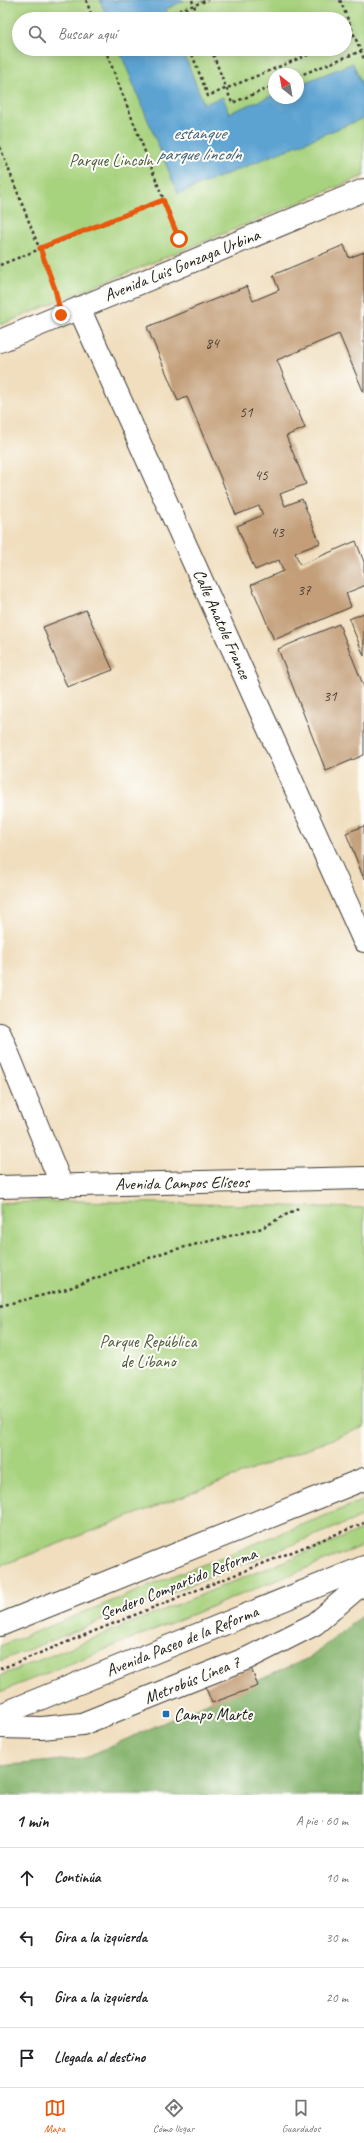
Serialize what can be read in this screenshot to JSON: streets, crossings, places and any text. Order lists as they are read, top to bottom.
{
  "streets": {
    "street": [
      "Avenida Luis Gonzaga Urbina",
      "Calle Anatole France",
      "Avenida Campos Elíseos",
      "Avenida Paseo de la Reforma",
      "Metrobús Línea 7"
    ],
    "path": ["Sendero Compartido Reforma"]
  },
  "crossings": [
    ["Avenida Luis Gonzaga Urbina", "Calle Anatole France"]
  ],
  "water": ["estanque parque lincoln"],
  "parks": ["Parque Lincoln", "Parque República de Líbano"],
  "places": {
    "transit": ["Campo Marte"]
  },
  "house_numbers": [
    "84",
    "51",
    "45",
    "43",
    "37",
    "31"
  ],
  "north": "top left",
  "page": {
    "search": "Buscar aquí",
    "heading": ["1 min", "A pie · 60 m"],
    "list": [
      ["Continúa", "10 m"],
      ["Gira a la izquierda", "30 m"],
      ["Gira a la izquierda", "20 m"],
      "Llegada al destino"
    ],
    "nav": ["Mapa", "Cómo llegar", "Guardados"]
  }
}
